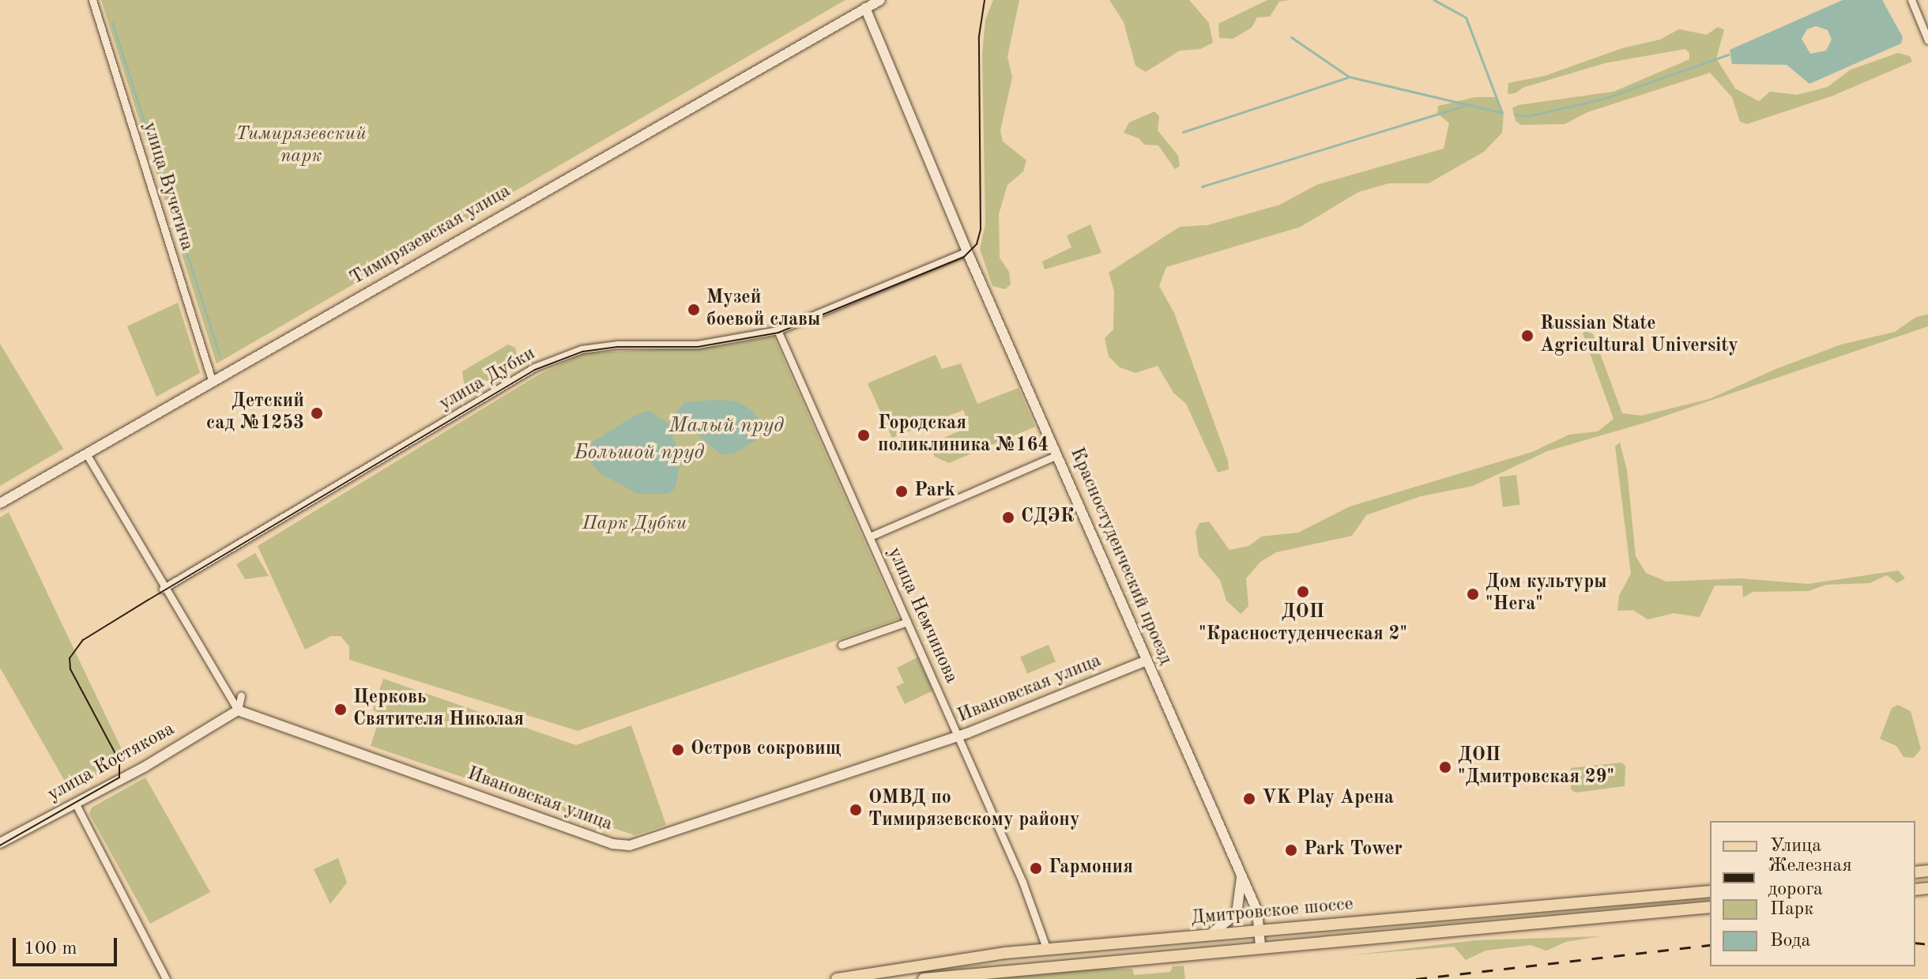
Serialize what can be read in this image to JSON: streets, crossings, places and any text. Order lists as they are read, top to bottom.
{
  "streets": {
    "main road": ["Дмитровское шоссе"],
    "street": [
      "улица Вучетича",
      "Тимирязевская улица",
      "улица Дубки",
      "Красностуденческий проезд",
      "улица Немчинова",
      "Ивановская улица",
      "улица Костякова"
    ]
  },
  "crossings": [
    ["улица Вучетича", "Тимирязевская улица"],
    ["Тимирязевская улица", "Красностуденческий проезд"],
    ["улица Дубки", "Красностуденческий проезд"],
    ["улица Дубки", "улица Немчинова"],
    ["Красностуденческий проезд", "Ивановская улица"],
    ["Красностуденческий проезд", "Дмитровское шоссе"],
    ["улица Немчинова", "Ивановская улица"],
    ["улица Немчинова", "Дмитровское шоссе"],
    ["Ивановская улица", "улица Костякова"]
  ],
  "water": ["Малый пруд", "Большой пруд"],
  "parks": ["Тимирязевский парк", "Парк Дубки"],
  "places": [
    "Музей боевой славы",
    "Russian State Agricultural University",
    "Детский сад №1253",
    "Городская поликлиника №164",
    "Park",
    "СДЭК",
    "ДОП \"Красностуденческая 2\"",
    "Дом культуры \"Нега\"",
    "Церковь Святителя Николая",
    "Остров сокровищ",
    "ДОП \"Дмитровская 29\"",
    "VK Play Арена",
    "ОМВД по Тимирязевскому району",
    "Park Tower",
    "Гармония"
  ],
  "legend": [
    "Улица",
    "Железная дорога",
    "Парк",
    "Вода"
  ],
  "scale_bar": "100 m"
}
